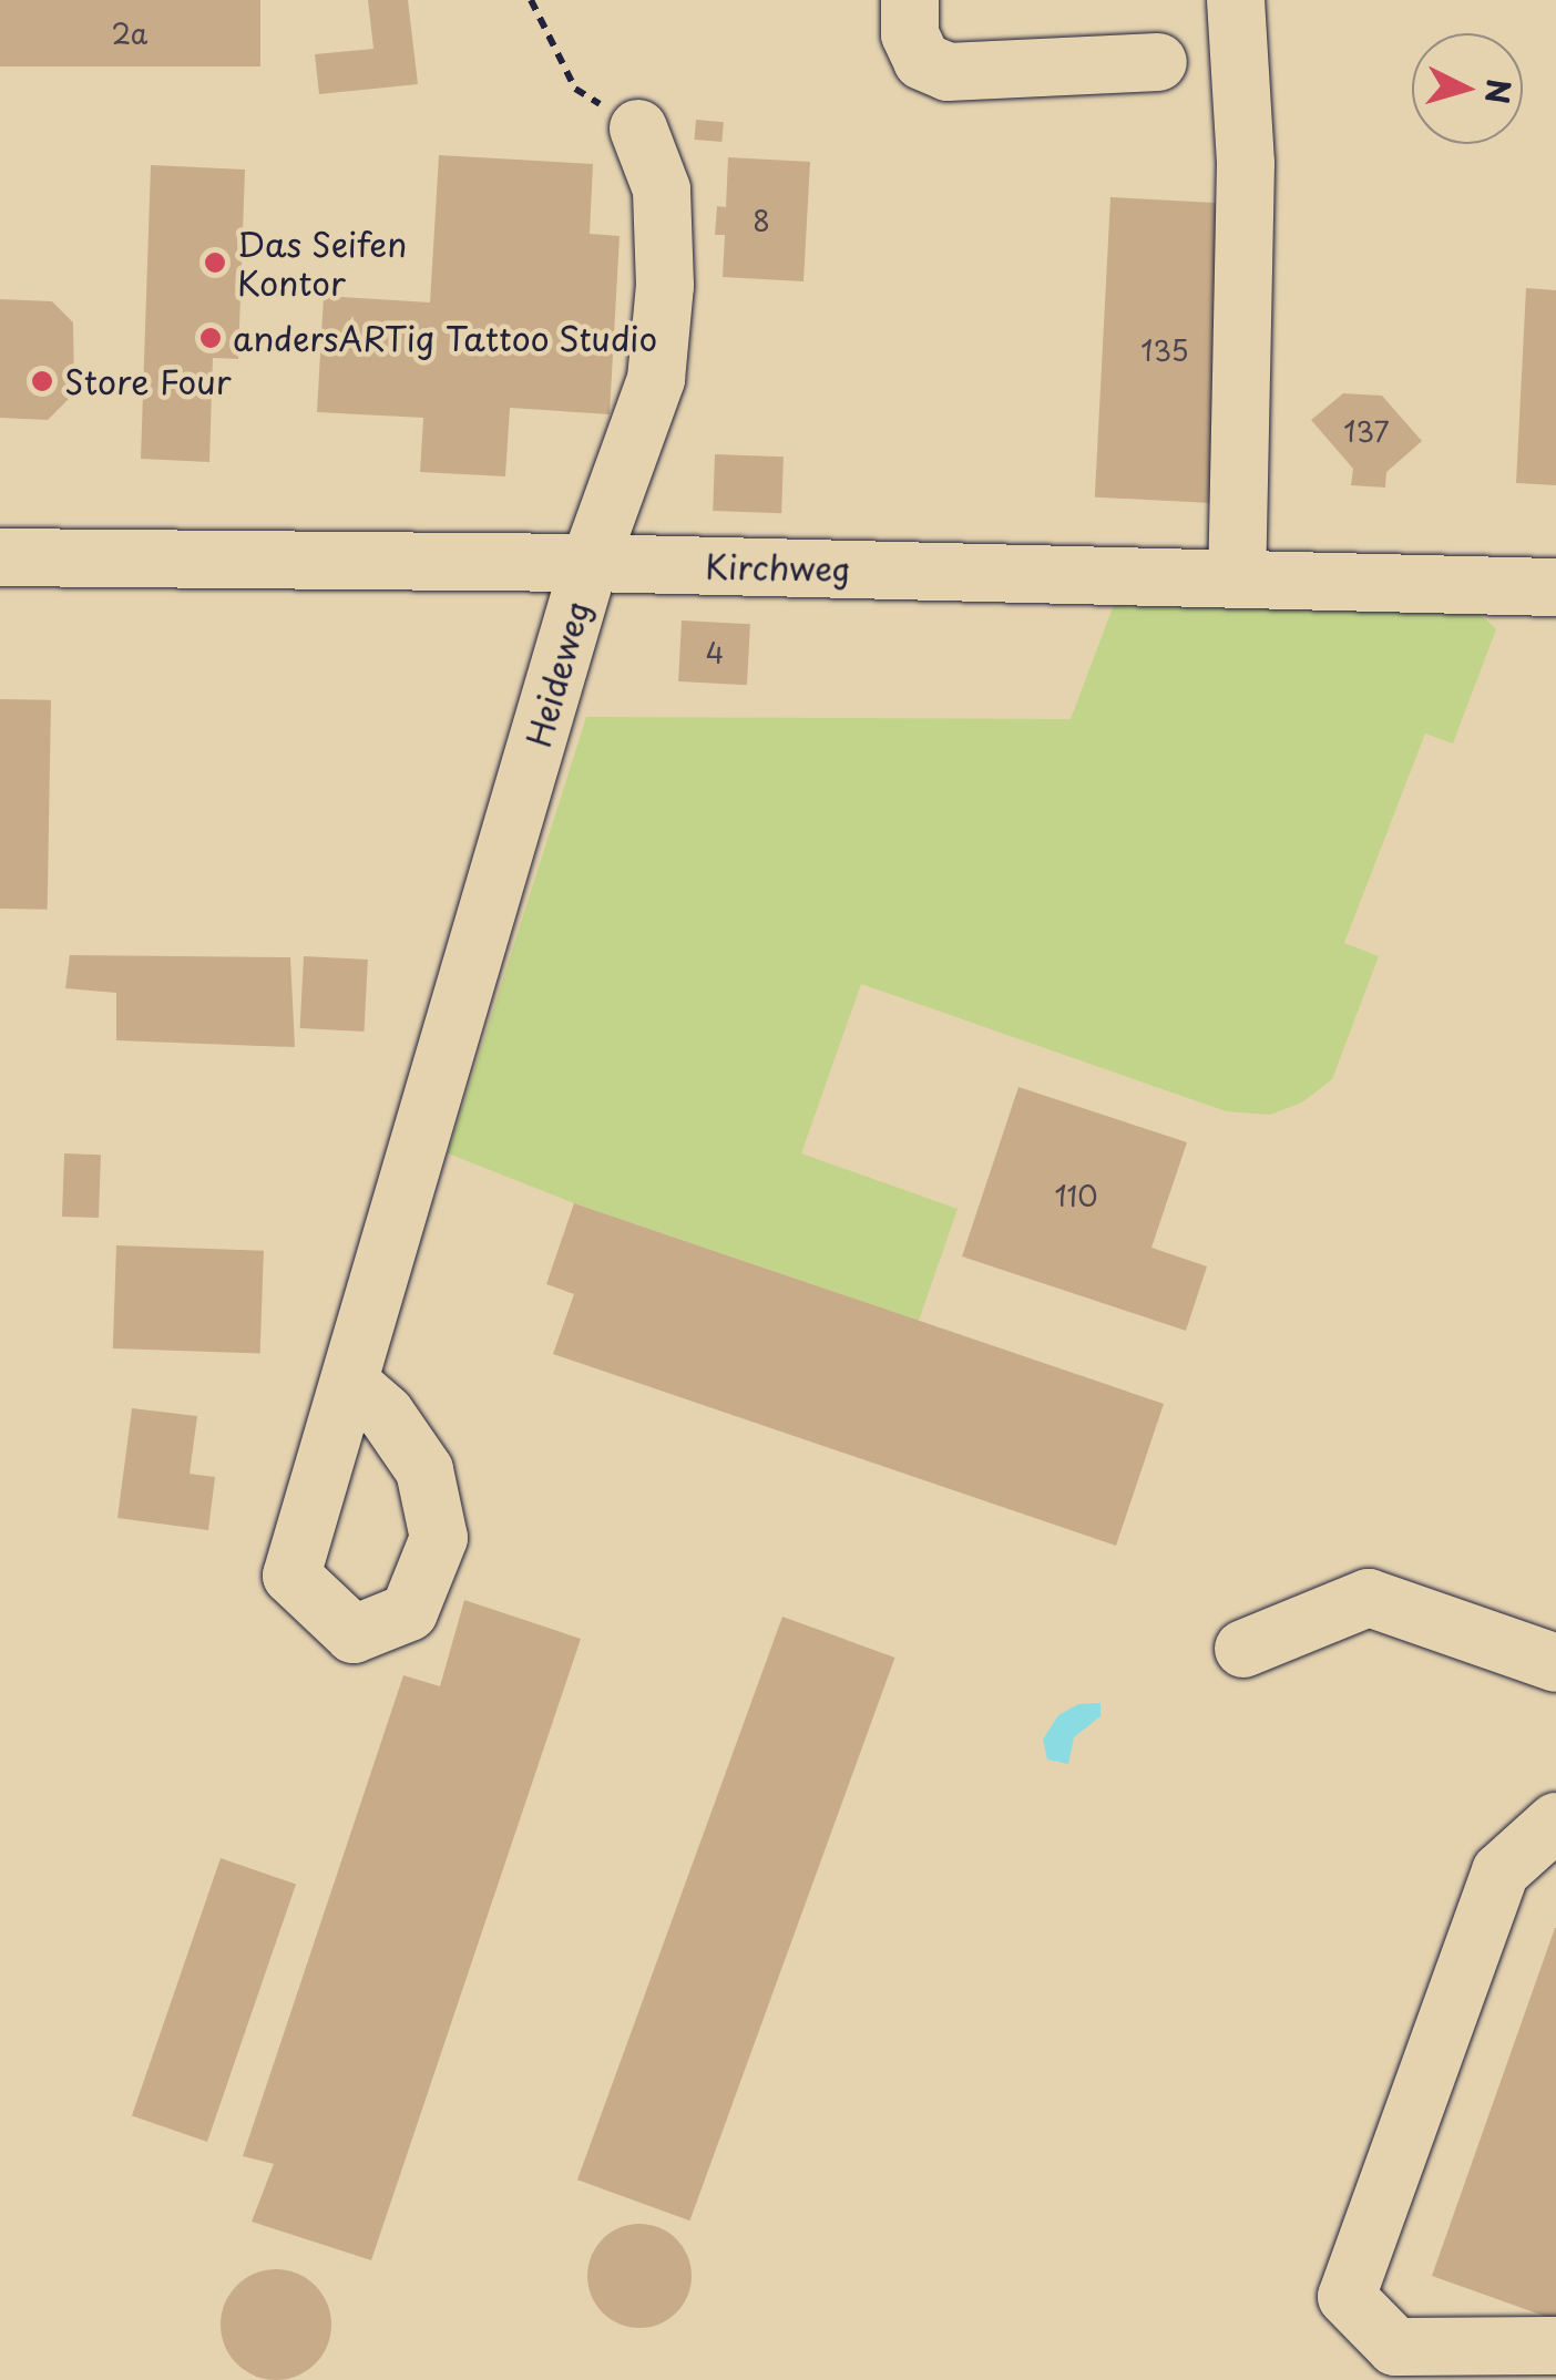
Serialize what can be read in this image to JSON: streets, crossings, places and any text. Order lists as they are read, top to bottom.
{
  "streets": {
    "street": ["Kirchweg", "Heideweg"]
  },
  "crossings": [
    ["Kirchweg", "Heideweg"]
  ],
  "places": ["Das Seifen Kontor", "andersARTig Tattoo Studio", "Store Four"],
  "house_numbers": [
    "2a",
    "8",
    "135",
    "137",
    "4",
    "110"
  ],
  "north": "right"
}
